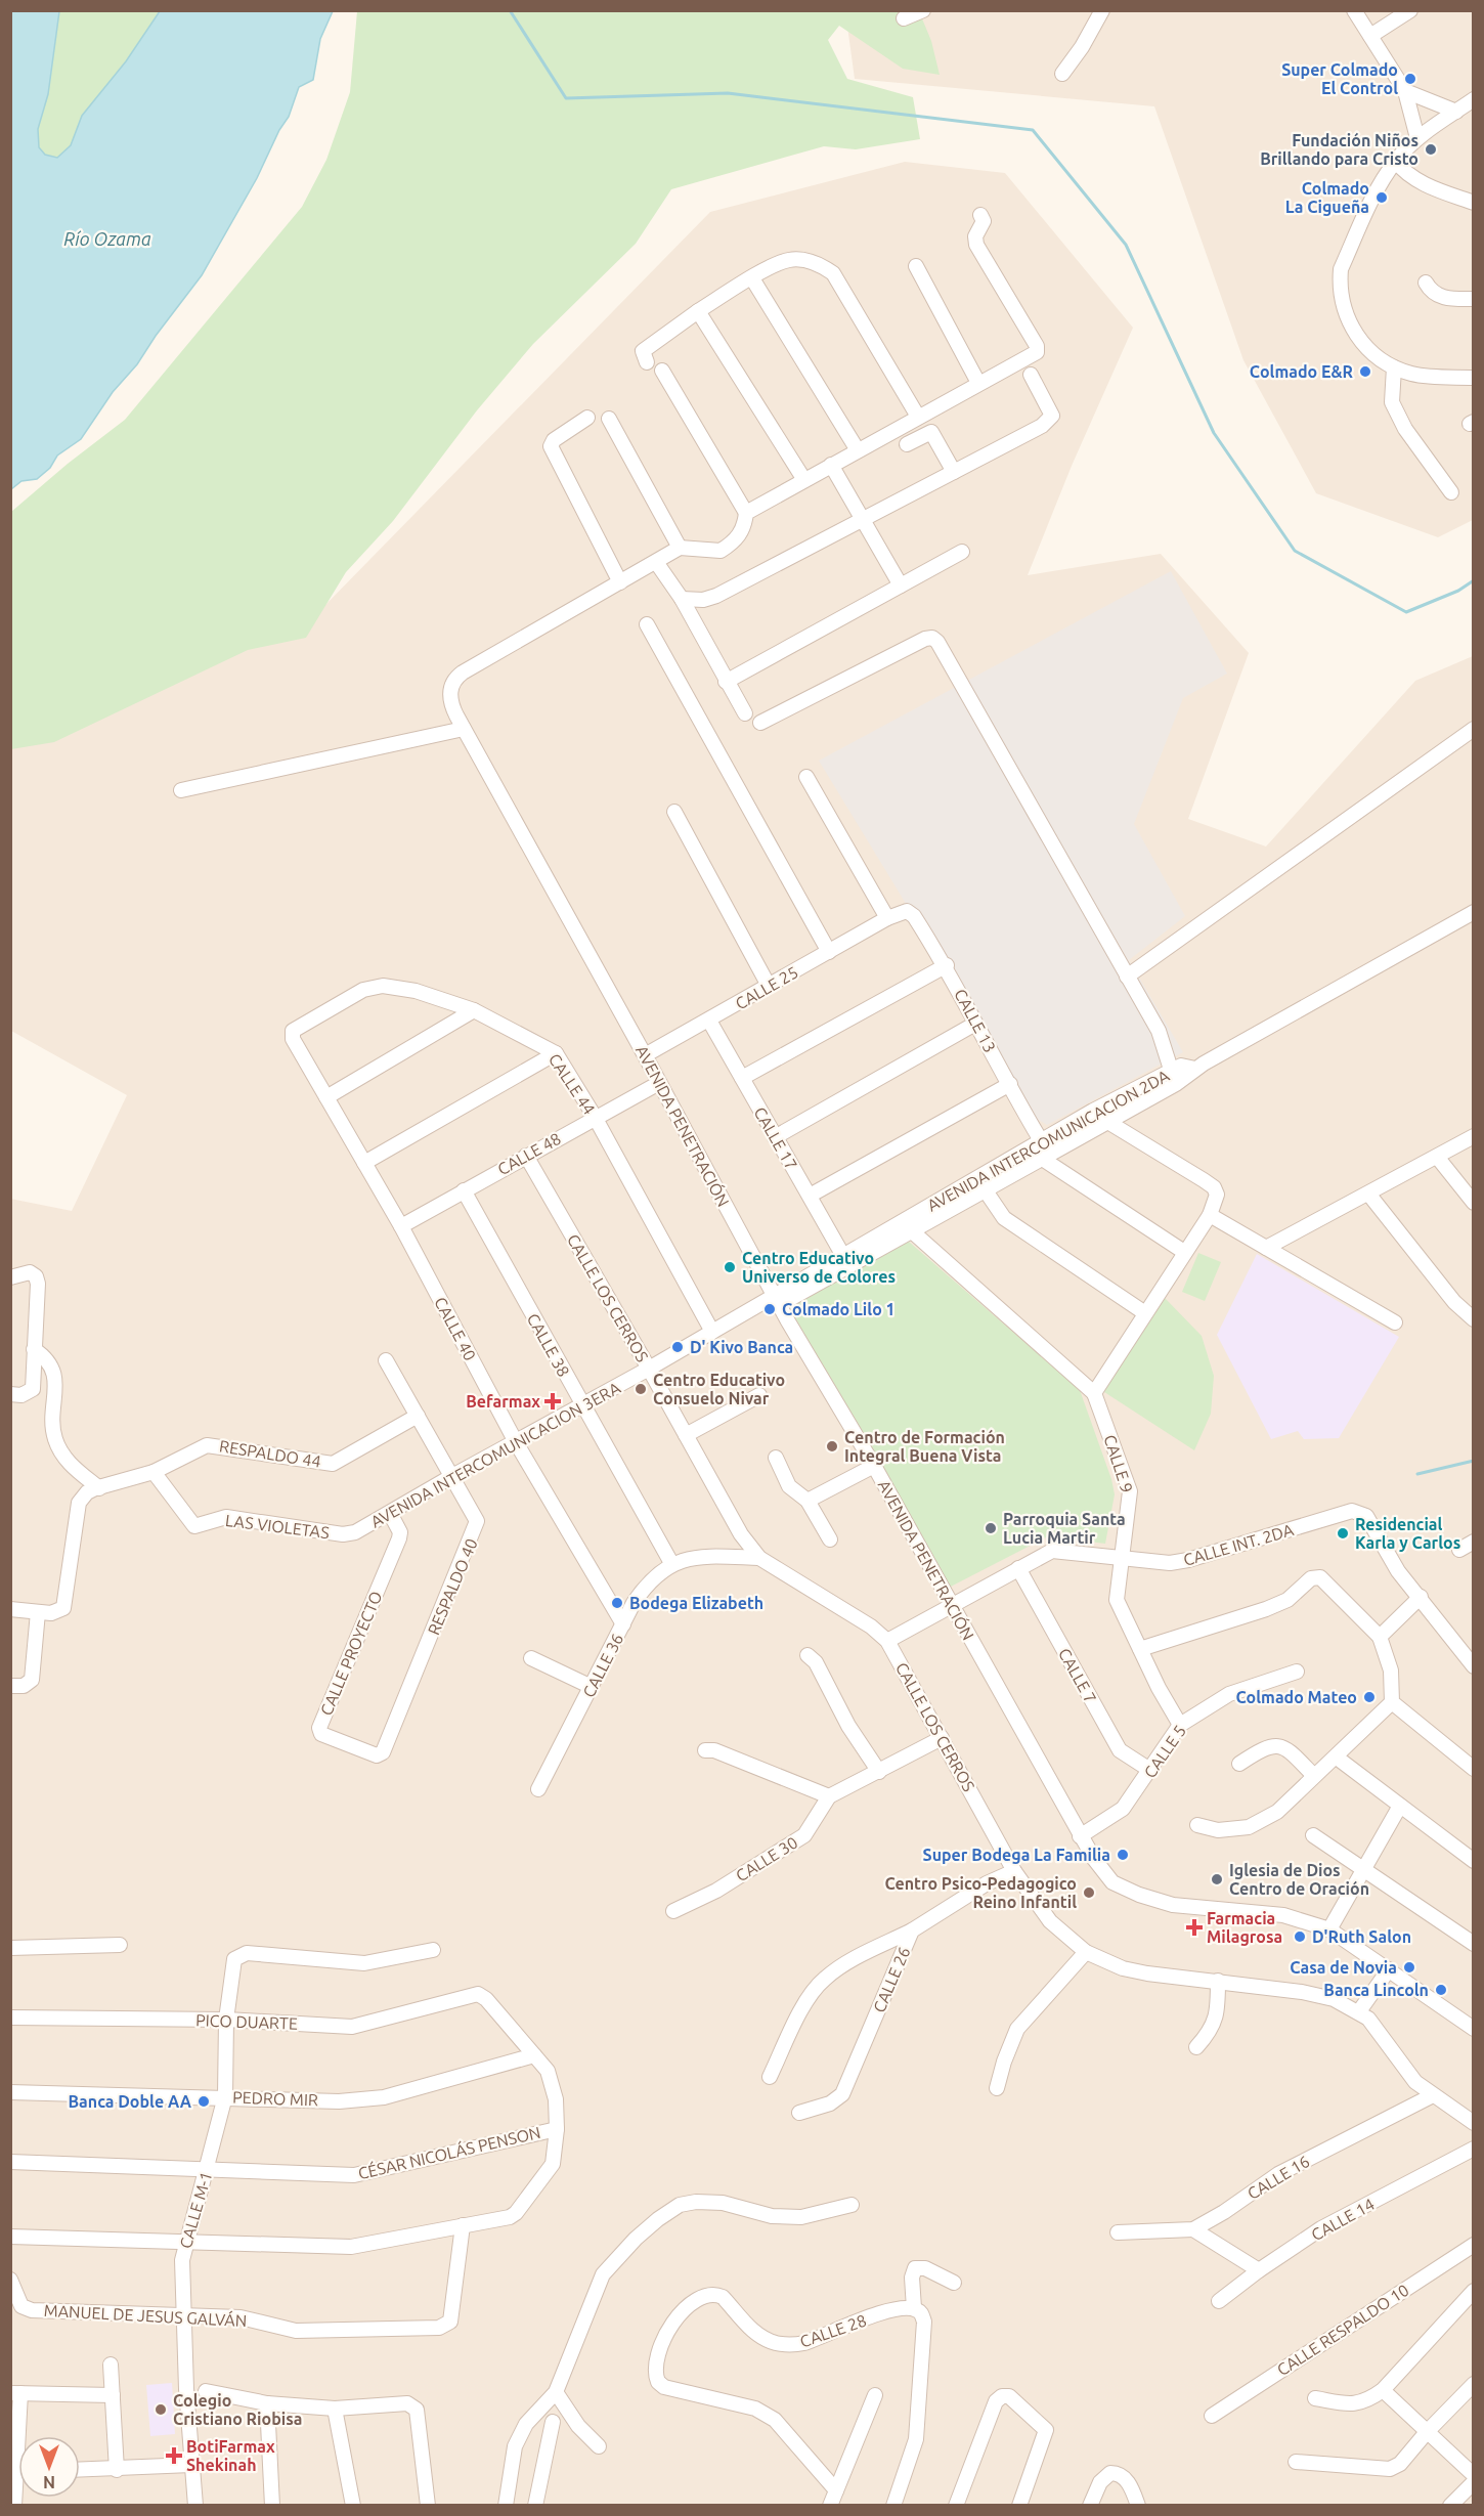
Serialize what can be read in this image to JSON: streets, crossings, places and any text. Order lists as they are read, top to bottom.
{
  "streets": {
    "street": [
      "CALLE 25",
      "CALLE 13",
      "CALLE 44",
      "AVENIDA PENETRACIÓN",
      "CALLE 17",
      "AVENIDA INTERCOMUNICACION 2DA",
      "CALLE 48",
      "CALLE LOS CERROS",
      "CALLE 40",
      "CALLE 38",
      "RESPALDO 44",
      "AVENIDA INTERCOMUNICACION 3ERA",
      "CALLE 9",
      "LAS VIOLETAS",
      "CALLE INT. 2DA",
      "RESPALDO 40",
      "CALLE PROYECTO",
      "CALLE 36",
      "CALLE 7",
      "CALLE 5",
      "CALLE 30",
      "CALLE 26",
      "PICO DUARTE",
      "PEDRO MIR",
      "CÉSAR NICOLÁS PENSON",
      "CALLE 16",
      "CALLE M-1",
      "CALLE 14",
      "MANUEL DE JESUS GALVÁN",
      "CALLE RESPALDO 10",
      "CALLE 28"
    ]
  },
  "crossings": [
    ["CALLE 25", "CALLE 13"],
    ["CALLE 25", "AVENIDA PENETRACIÓN"],
    ["CALLE 25", "CALLE 17"],
    ["CALLE 13", "AVENIDA INTERCOMUNICACION 2DA"],
    ["CALLE 44", "CALLE 48"],
    ["CALLE 44", "CALLE 40"],
    ["CALLE 44", "AVENIDA INTERCOMUNICACION 3ERA"],
    ["AVENIDA PENETRACIÓN", "AVENIDA INTERCOMUNICACION 2DA"],
    ["AVENIDA PENETRACIÓN", "CALLE 48"],
    ["AVENIDA PENETRACIÓN", "AVENIDA INTERCOMUNICACION 3ERA"],
    ["AVENIDA PENETRACIÓN", "CALLE INT. 2DA"],
    ["AVENIDA PENETRACIÓN", "CALLE 5"],
    ["CALLE 17", "AVENIDA INTERCOMUNICACION 2DA"],
    ["AVENIDA INTERCOMUNICACION 2DA", "AVENIDA INTERCOMUNICACION 3ERA"],
    ["CALLE 48", "CALLE LOS CERROS"],
    ["CALLE 48", "CALLE 40"],
    ["CALLE 48", "CALLE 38"],
    ["CALLE LOS CERROS", "AVENIDA INTERCOMUNICACION 3ERA"],
    ["CALLE LOS CERROS", "CALLE INT. 2DA"],
    ["CALLE LOS CERROS", "CALLE 36"],
    ["CALLE LOS CERROS", "CALLE 26"],
    ["CALLE LOS CERROS", "CALLE 16"],
    ["CALLE 40", "AVENIDA INTERCOMUNICACION 3ERA"],
    ["CALLE 40", "CALLE 36"],
    ["CALLE 38", "AVENIDA INTERCOMUNICACION 3ERA"],
    ["CALLE 38", "CALLE 36"],
    ["RESPALDO 44", "LAS VIOLETAS"],
    ["RESPALDO 44", "RESPALDO 40"],
    ["AVENIDA INTERCOMUNICACION 3ERA", "LAS VIOLETAS"],
    ["AVENIDA INTERCOMUNICACION 3ERA", "RESPALDO 40"],
    ["AVENIDA INTERCOMUNICACION 3ERA", "CALLE PROYECTO"],
    ["CALLE 9", "CALLE INT. 2DA"],
    ["CALLE 9", "CALLE 5"],
    ["CALLE INT. 2DA", "CALLE 7"],
    ["RESPALDO 40", "CALLE PROYECTO"],
    ["CALLE 7", "CALLE 5"],
    ["PICO DUARTE", "PEDRO MIR"],
    ["PICO DUARTE", "CALLE M-1"],
    ["PEDRO MIR", "CALLE M-1"],
    ["CÉSAR NICOLÁS PENSON", "CALLE M-1"],
    ["CALLE M-1", "MANUEL DE JESUS GALVÁN"]
  ],
  "water": ["Río Ozama"],
  "places": {
    "other": [
      "Super Colmado El Control",
      "Fundación Niños Brillando para Cristo",
      "Colmado La Cigueña",
      "Colmado E&R",
      "Centro Educativo Universo de Colores",
      "Colmado Lilo 1",
      "D' Kivo Banca",
      "Centro Educativo Consuelo Nivar",
      "Centro de Formación Integral Buena Vista",
      "Parroquia Santa Lucia Martir",
      "Residencial Karla y Carlos",
      "Bodega Elizabeth",
      "Colmado Mateo",
      "Super Bodega La Familia",
      "Iglesia de Dios Centro de Oración",
      "Centro Psico-Pedagogico Reino Infantil",
      "D'Ruth Salon",
      "Casa de Novia",
      "Banca Lincoln",
      "Banca Doble AA",
      "Colegio Cristiano Riobisa"
    ],
    "health": ["Befarmax", "Farmacia Milagrosa", "BotiFarmax Shekinah"]
  },
  "north": "bottom"
}
